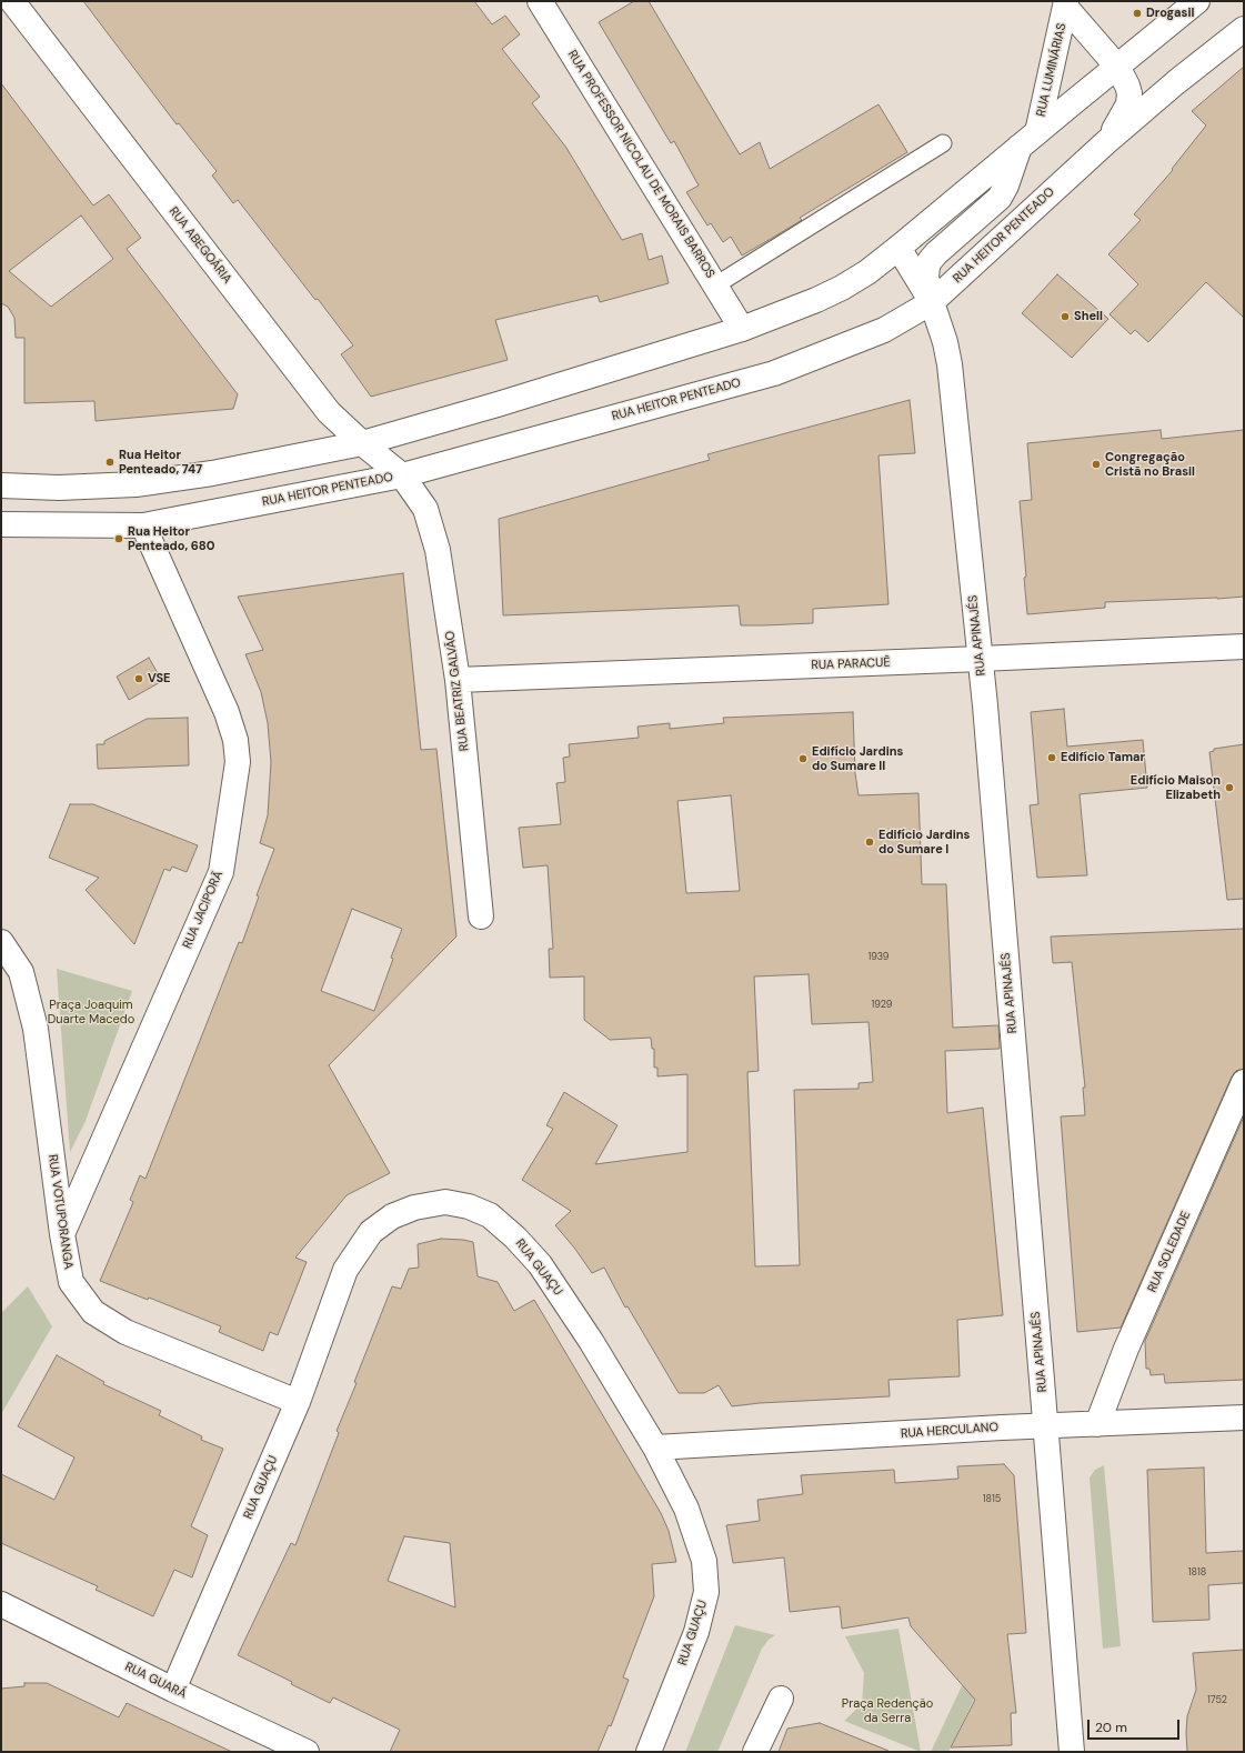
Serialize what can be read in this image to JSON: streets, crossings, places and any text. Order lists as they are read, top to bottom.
{
  "streets": {
    "street": [
      "RUA LUMINÁRIAS",
      "RUA PROFESSOR NICOLAU DE MORAIS BARROS",
      "RUA HEITOR PENTEADO",
      "RUA ABEGOÁRIA",
      "RUA APINAJÉS",
      "RUA PARACUÊ",
      "RUA BEATRIZ GALVÃO",
      "RUA JACIPORÃ",
      "RUA VOTUPORANGA",
      "RUA SOLEDADE",
      "RUA GUAÇU",
      "RUA HERCULANO",
      "RUA GUARÁ"
    ]
  },
  "crossings": [
    ["RUA LUMINÁRIAS", "RUA HEITOR PENTEADO"],
    ["RUA LUMINÁRIAS", "RUA APINAJÉS"],
    ["RUA HEITOR PENTEADO", "RUA ABEGOÁRIA"],
    ["RUA HEITOR PENTEADO", "RUA APINAJÉS"],
    ["RUA HEITOR PENTEADO", "RUA BEATRIZ GALVÃO"],
    ["RUA HEITOR PENTEADO", "RUA JACIPORÃ"],
    ["RUA ABEGOÁRIA", "RUA BEATRIZ GALVÃO"],
    ["RUA APINAJÉS", "RUA PARACUÊ"],
    ["RUA APINAJÉS", "RUA HERCULANO"],
    ["RUA PARACUÊ", "RUA BEATRIZ GALVÃO"],
    ["RUA JACIPORÃ", "RUA VOTUPORANGA"],
    ["RUA VOTUPORANGA", "RUA GUAÇU"],
    ["RUA SOLEDADE", "RUA HERCULANO"],
    ["RUA GUAÇU", "RUA HERCULANO"],
    ["RUA GUAÇU", "RUA GUARÁ"]
  ],
  "parks": ["Praça Joaquim Duarte Macedo", "Praça Redenção da Serra"],
  "places": [
    "Drogasil",
    "Shell",
    "Rua Heitor Penteado, 747",
    "Congregação Cristã no Brasil",
    "Rua Heitor Penteado, 680",
    "VSE",
    "Edifício Tamar",
    "Edifício Jardins do Sumare II",
    "Edifício Maison Elizabeth",
    "Edifício Jardins do Sumare I"
  ],
  "house_numbers": [
    "1939",
    "1929",
    "1815",
    "1818",
    "1752"
  ],
  "scale_bar": "20 m"
}
